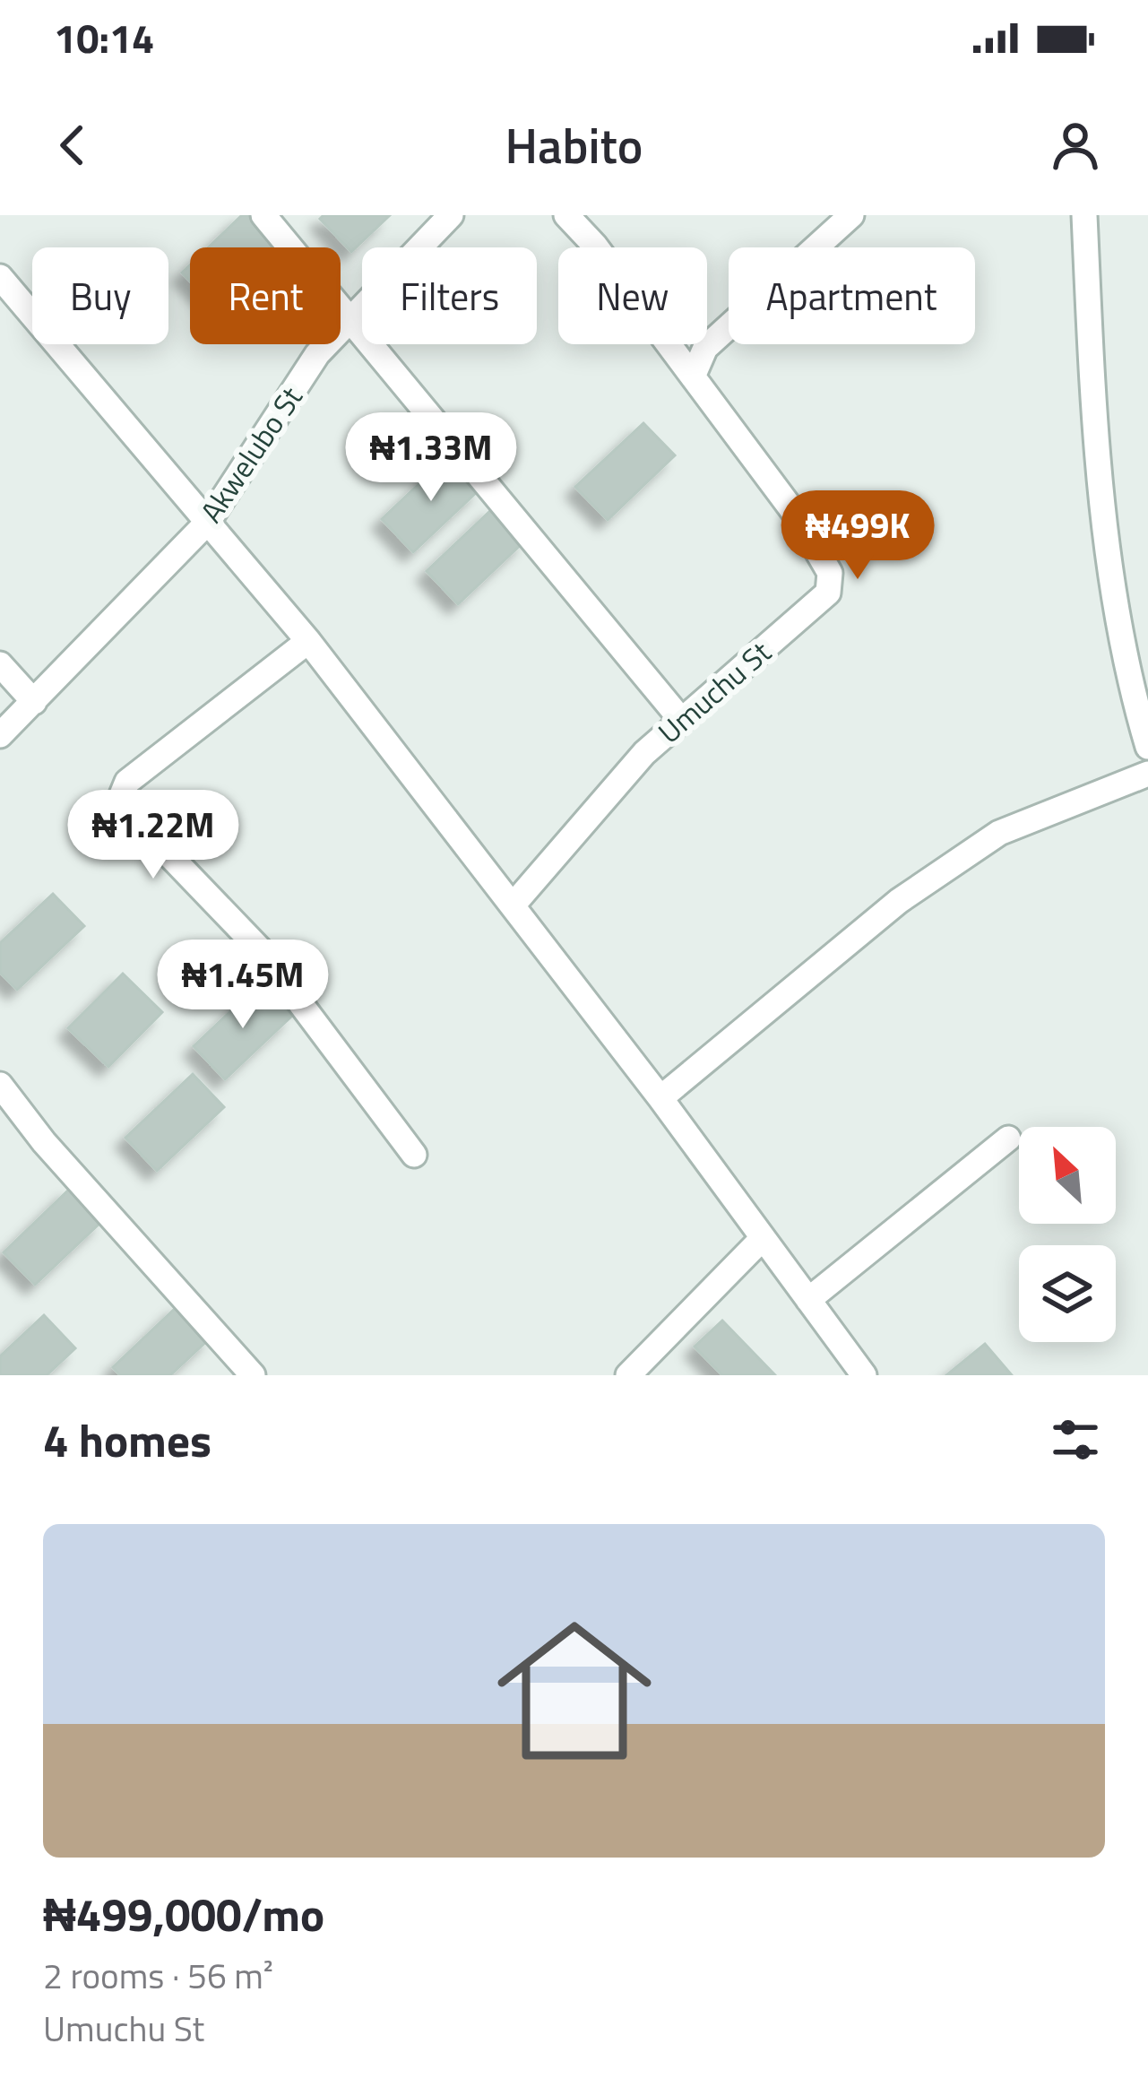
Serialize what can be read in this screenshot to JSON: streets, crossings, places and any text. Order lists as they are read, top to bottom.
{
  "streets": {
    "street": ["Akwelubo St", "Umuchu St"]
  },
  "north": "top left",
  "page": {
    "status": "10:14",
    "header": "Habito",
    "chip": [
      "Buy",
      "Rent",
      "Filters",
      "New",
      "Apartment"
    ],
    "price": [
      "₦1.33M",
      "₦499K",
      "₦1.22M",
      "₦1.45M"
    ],
    "heading": "4 homes",
    "list": [
      {
        "name": "₦499,000/mo",
        "note": "2 rooms · 56 m² · Umuchu St"
      }
    ]
  }
}
